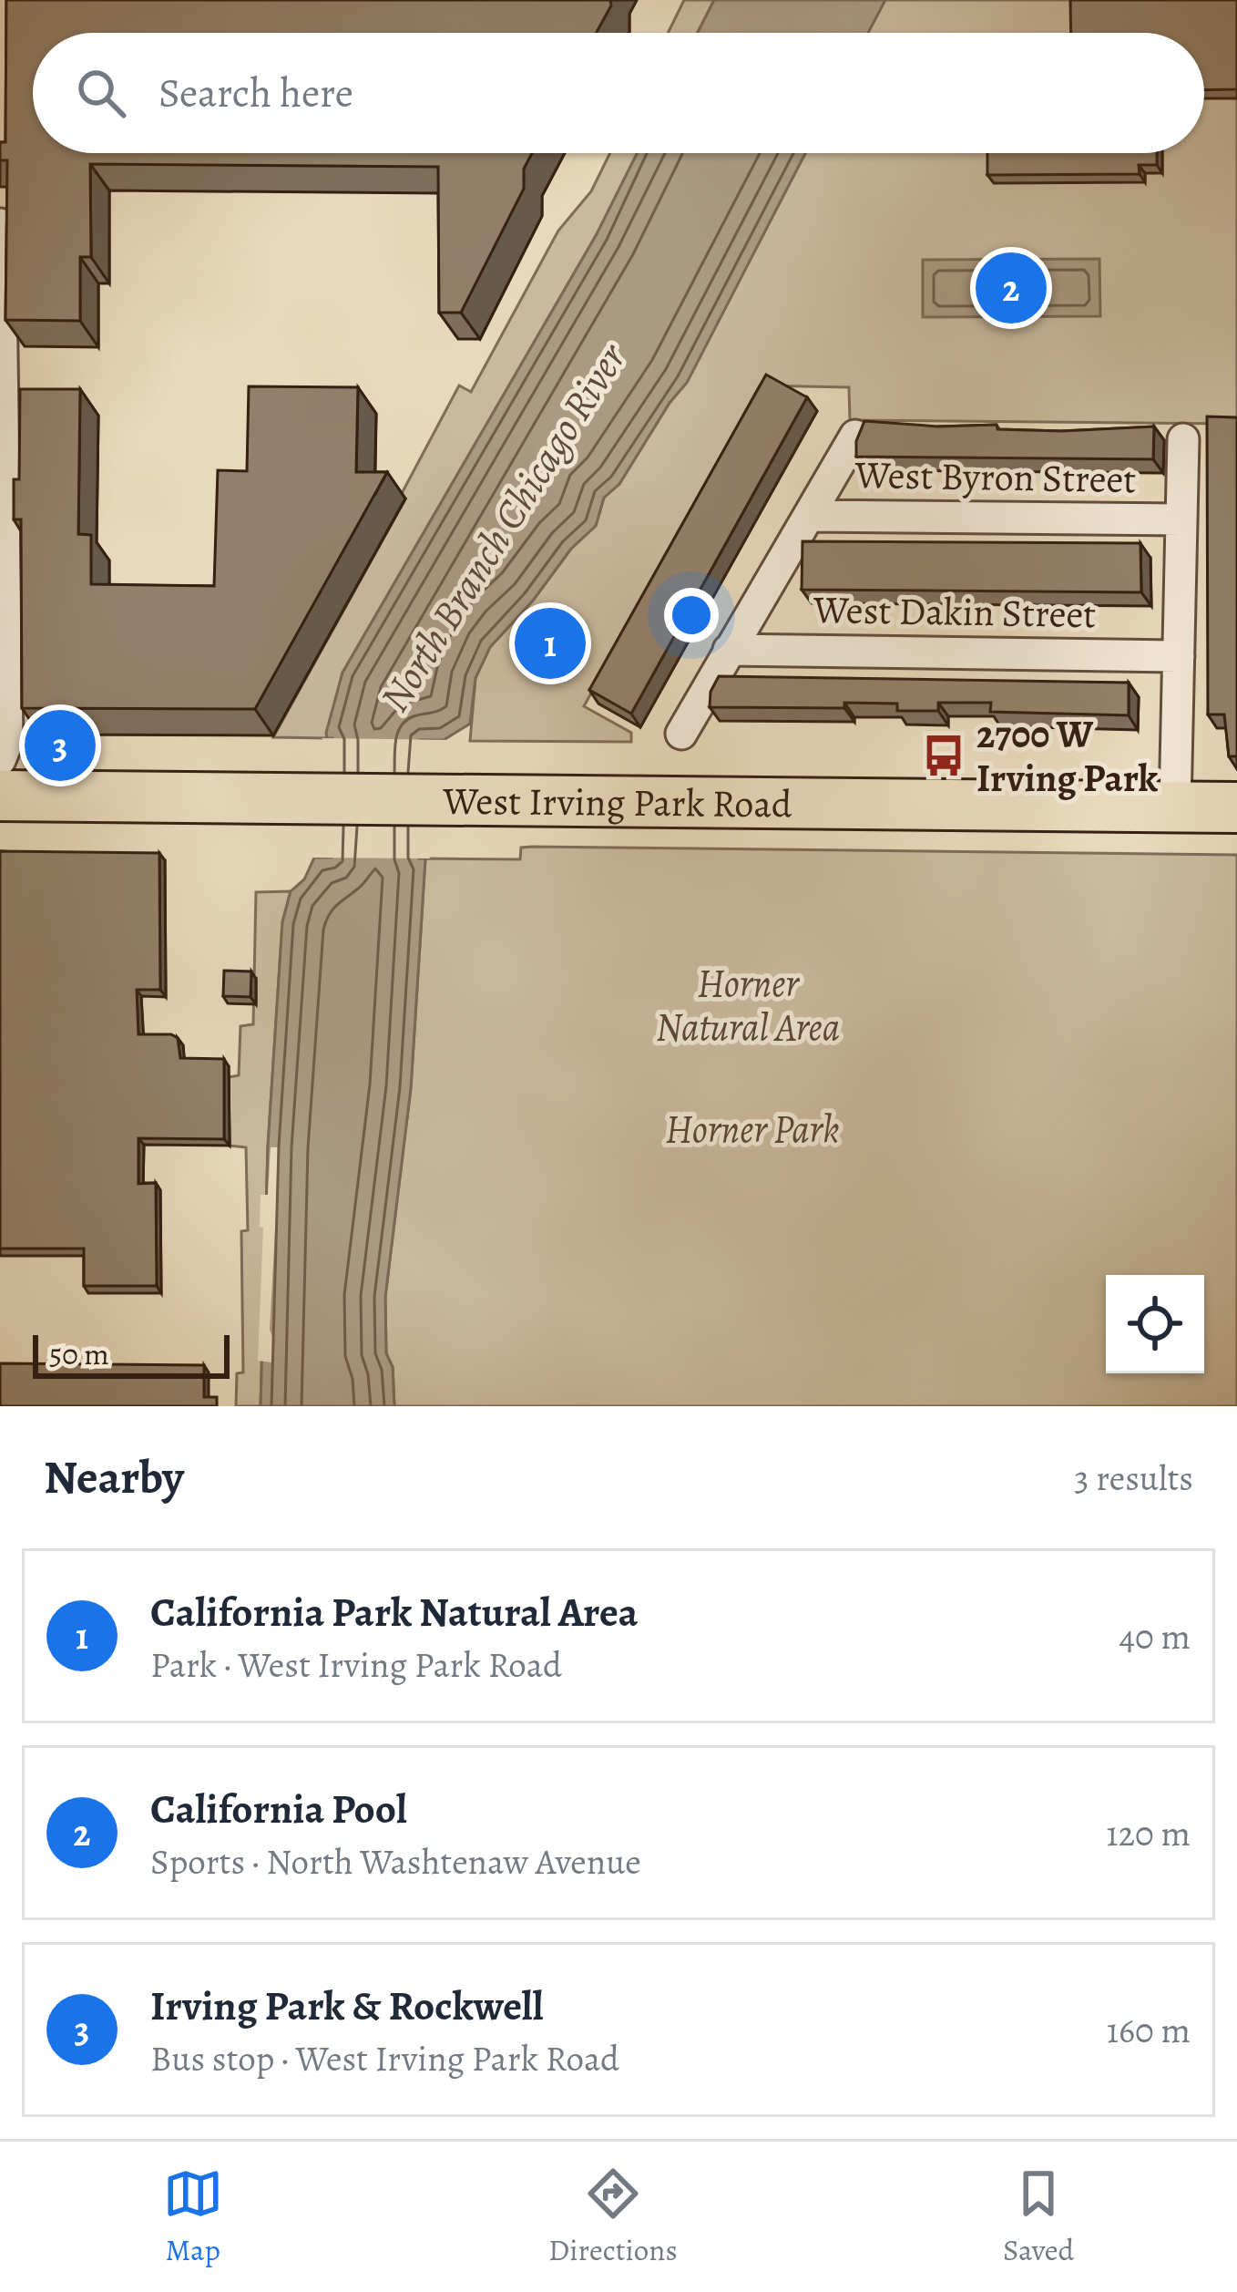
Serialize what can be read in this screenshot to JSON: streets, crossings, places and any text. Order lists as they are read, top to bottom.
{
  "streets": {
    "main road": ["West Irving Park Road"],
    "street": ["West Byron Street", "West Dakin Street"]
  },
  "water": ["North Branch Chicago River"],
  "parks": ["Horner Natural Area", "Horner Park"],
  "places": {
    "bus stop": ["2700 W Irving Park"]
  },
  "scale_bar": "50 m",
  "page": {
    "search": "Search here",
    "pins": ["2", "1", "3"],
    "scale": "50 m",
    "heading": ["Nearby", "3 results"],
    "list": [
      {
        "mark": "1",
        "name": "California Park Natural Area",
        "note": "Park · West Irving Park Road",
        "value": "40 m"
      },
      {
        "mark": "2",
        "name": "California Pool",
        "note": "Sports · North Washtenaw Avenue",
        "value": "120 m"
      },
      {
        "mark": "3",
        "name": "Irving Park & Rockwell",
        "note": "Bus stop · West Irving Park Road",
        "value": "160 m"
      }
    ],
    "nav": ["Map", "Directions", "Saved"]
  }
}
